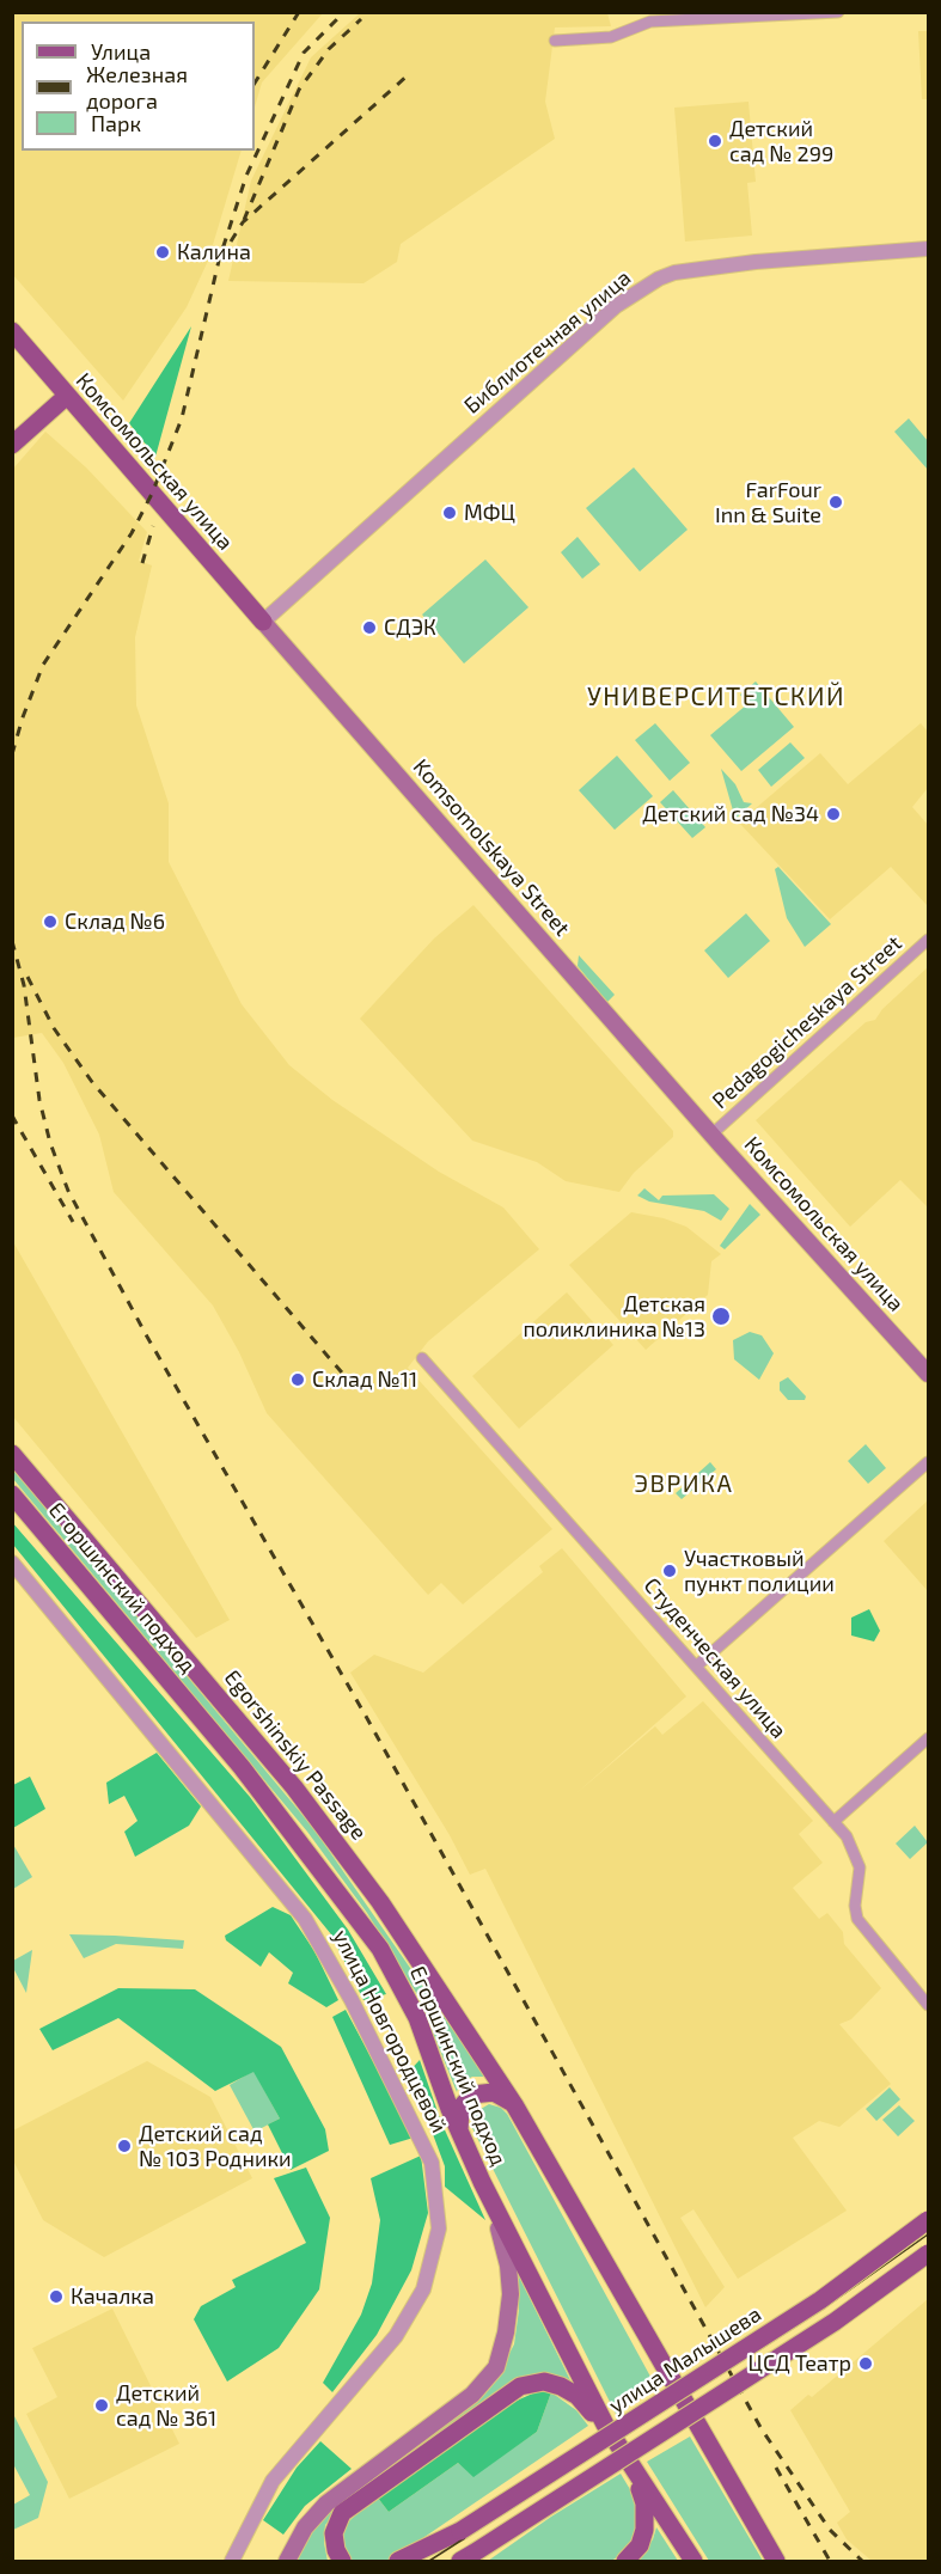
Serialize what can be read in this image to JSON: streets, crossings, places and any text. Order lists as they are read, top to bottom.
{
  "streets": {
    "main road": [
      "Комсомольская улица",
      "Komsomolskaya Street",
      "Егоршинский подход",
      "Egorshinskiy Passage",
      "улица Малышева"
    ],
    "street": [
      "Библиотечная улица",
      "Pedagogicheskaya Street",
      "Студенческая улица",
      "улица Новгородцевой"
    ]
  },
  "crossings": [
    ["Библиотечная улица", "Комсомольская улица"],
    ["Библиотечная улица", "Komsomolskaya Street"],
    ["Комсомольская улица", "Komsomolskaya Street"],
    ["Комсомольская улица", "Pedagogicheskaya Street"],
    ["Komsomolskaya Street", "Pedagogicheskaya Street"],
    ["Егоршинский подход", "Egorshinskiy Passage"]
  ],
  "districts": ["УНИВЕРСИТЕТСКИЙ", "ЭВРИКА"],
  "places": [
    "Детский сад № 299",
    "Калина",
    "FarFour Inn & Suite",
    "МФЦ",
    "СДЭК",
    "Детский сад №34",
    "Склад №6",
    "Детская поликлиника №13",
    "Склад №11",
    "Участковый пункт полиции",
    "Детский сад № 103 Родники",
    "Качалка",
    "ЦСД Театр",
    "Детский сад № 361"
  ],
  "legend": ["Улица", "Железная дорога", "Парк"]
}
